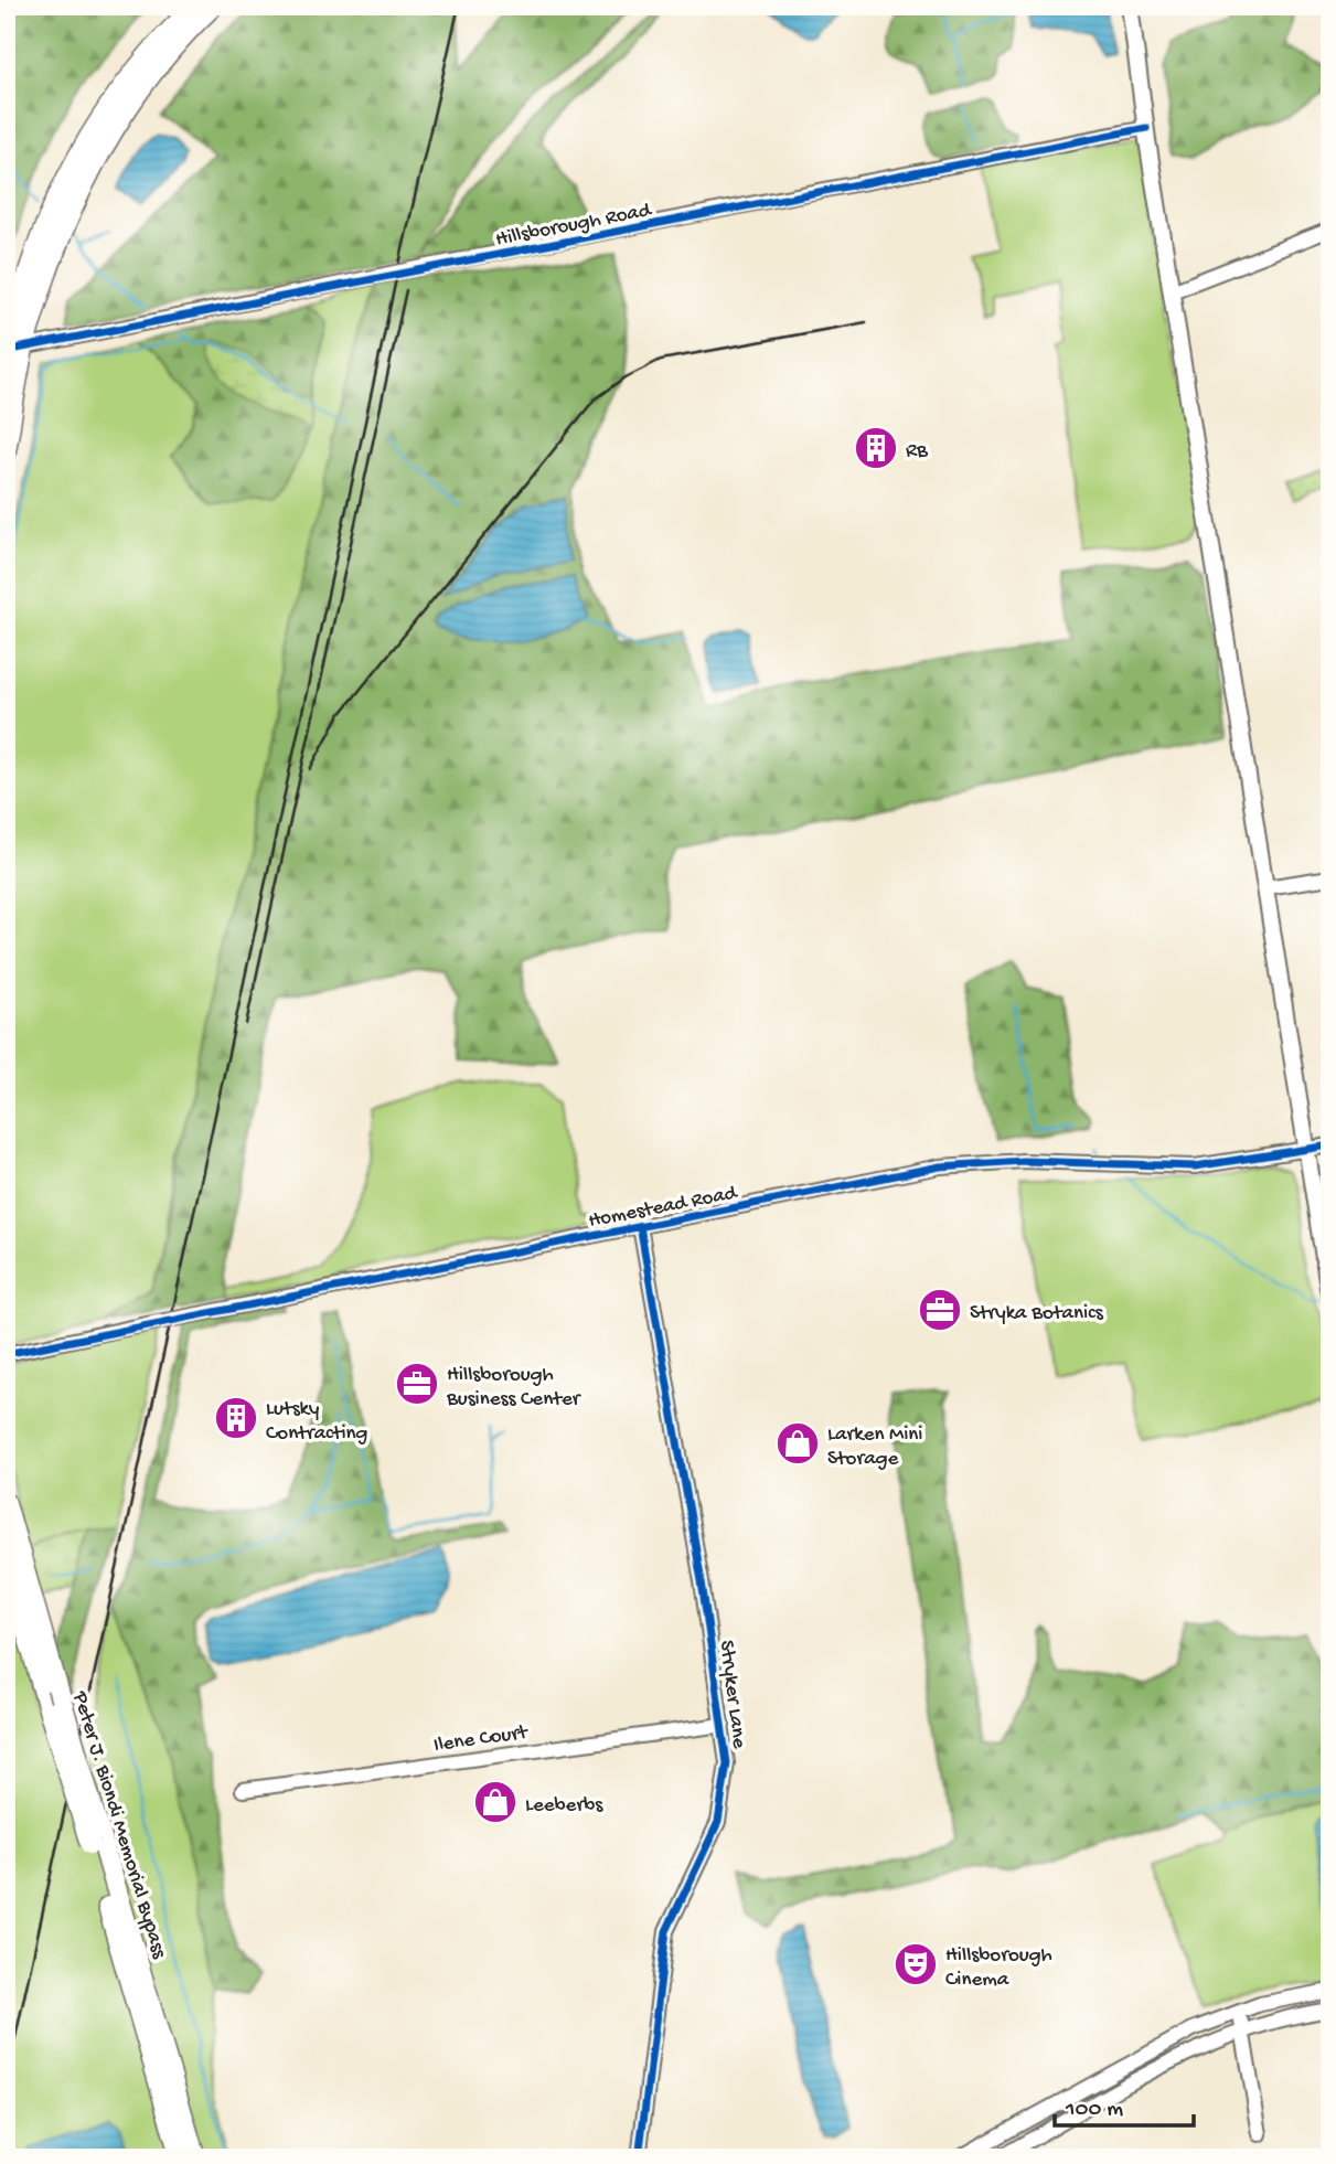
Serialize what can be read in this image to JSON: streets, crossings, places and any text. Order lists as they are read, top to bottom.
{
  "streets": {
    "highway": ["Peter J. Biondi Memorial Bypass"],
    "street": [
      "Hillsborough Road",
      "Homestead Road",
      "Stryker Lane",
      "Ilene Court"
    ]
  },
  "crossings": [
    ["Homestead Road", "Stryker Lane"],
    ["Stryker Lane", "Ilene Court"]
  ],
  "places": {
    "building": ["RB", "Lutsky Contracting"],
    "office": ["Stryka Botanics", "Hillsborough Business Center"],
    "shop": ["Larken Mini Storage", "Leeberbs"],
    "theatre": ["Hillsborough Cinema"]
  },
  "scale_bar": "100 m"
}
